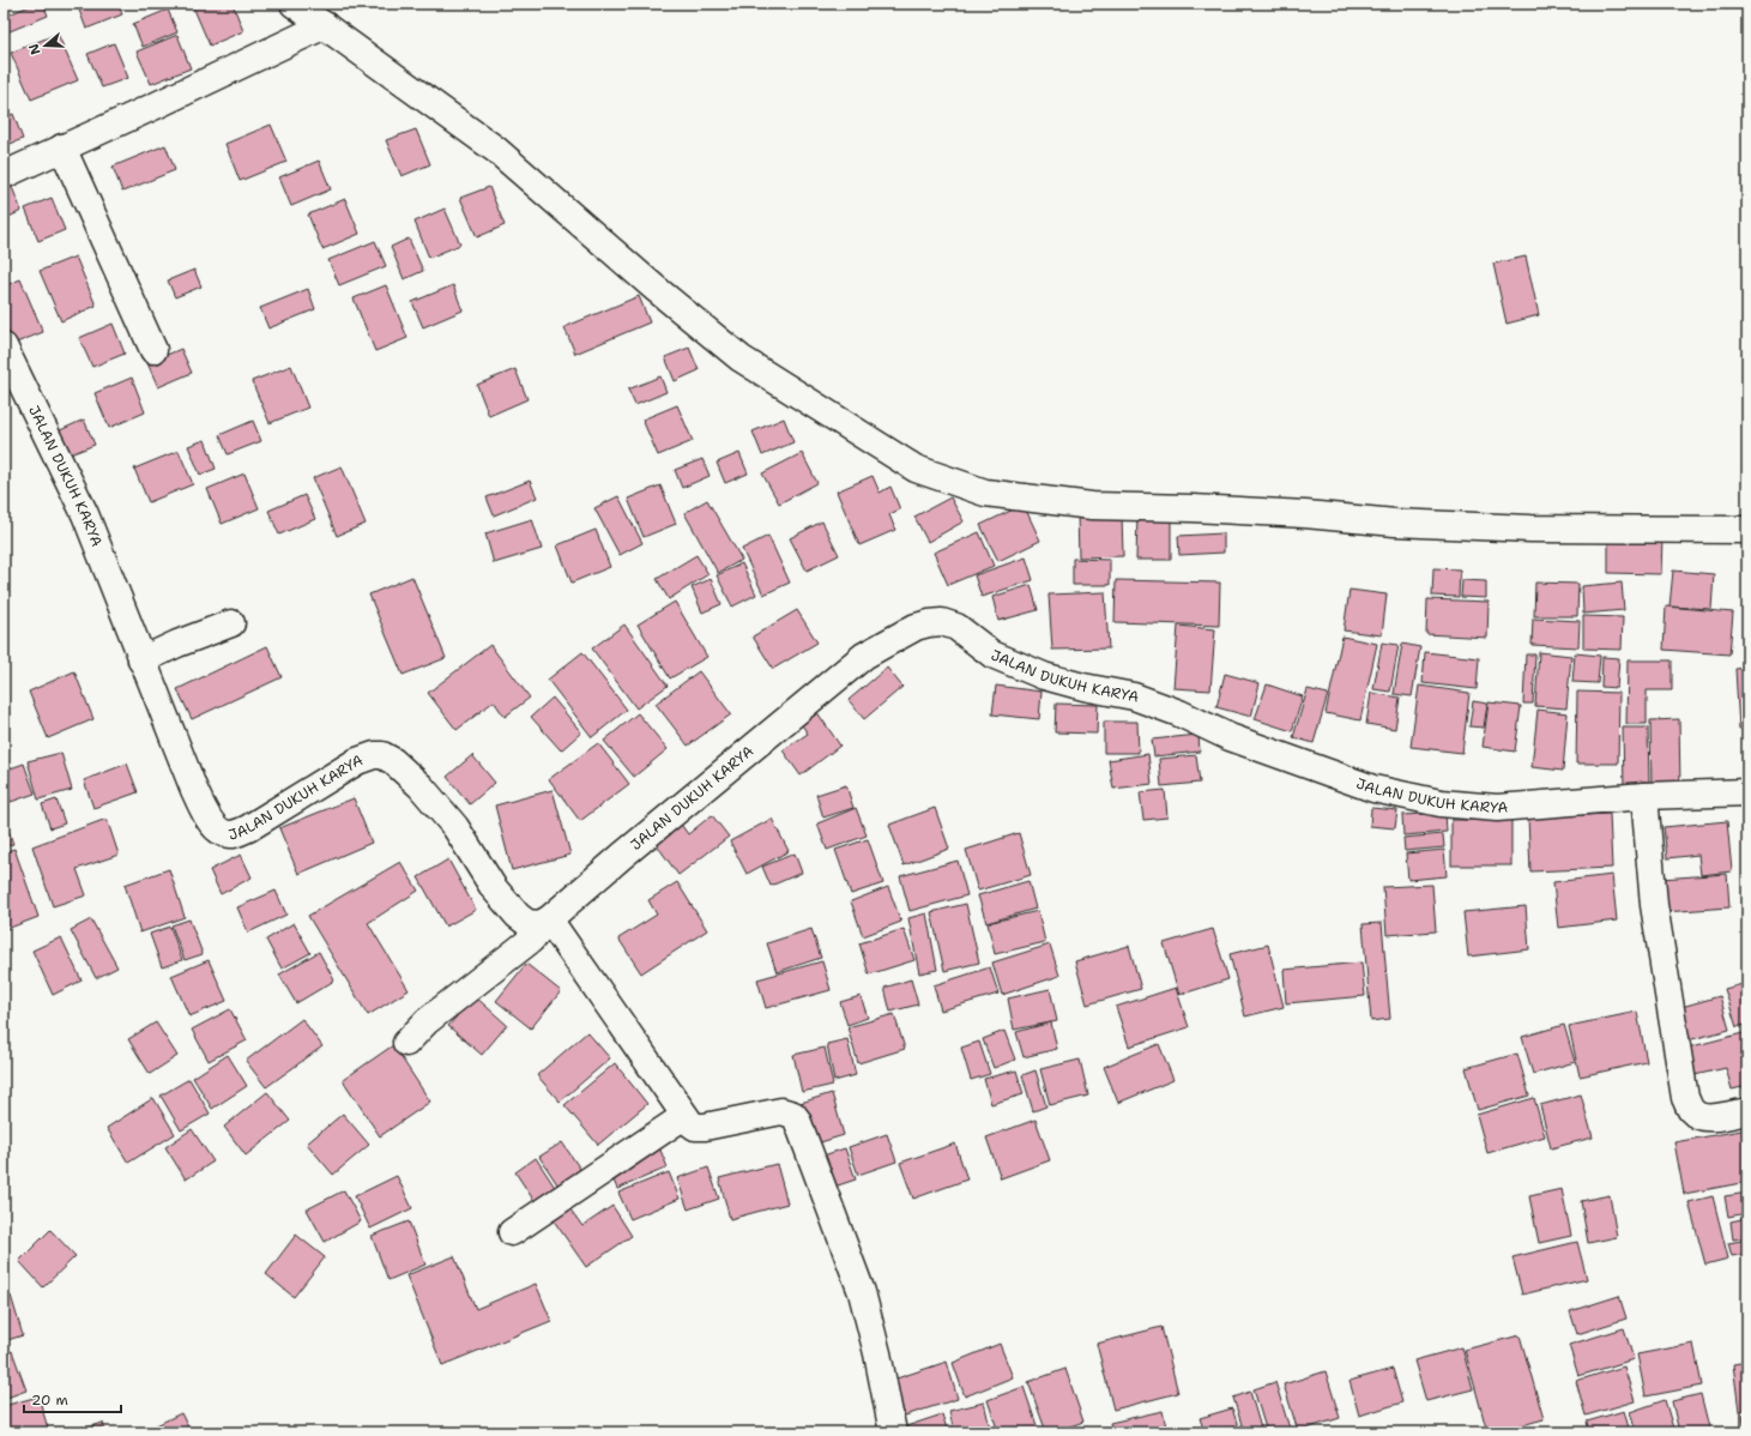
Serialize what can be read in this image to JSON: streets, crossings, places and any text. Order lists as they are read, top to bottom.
{
  "streets": {
    "street": ["JALAN DUKUH KARYA"]
  },
  "scale_bar": "20 m",
  "north": "left"
}
